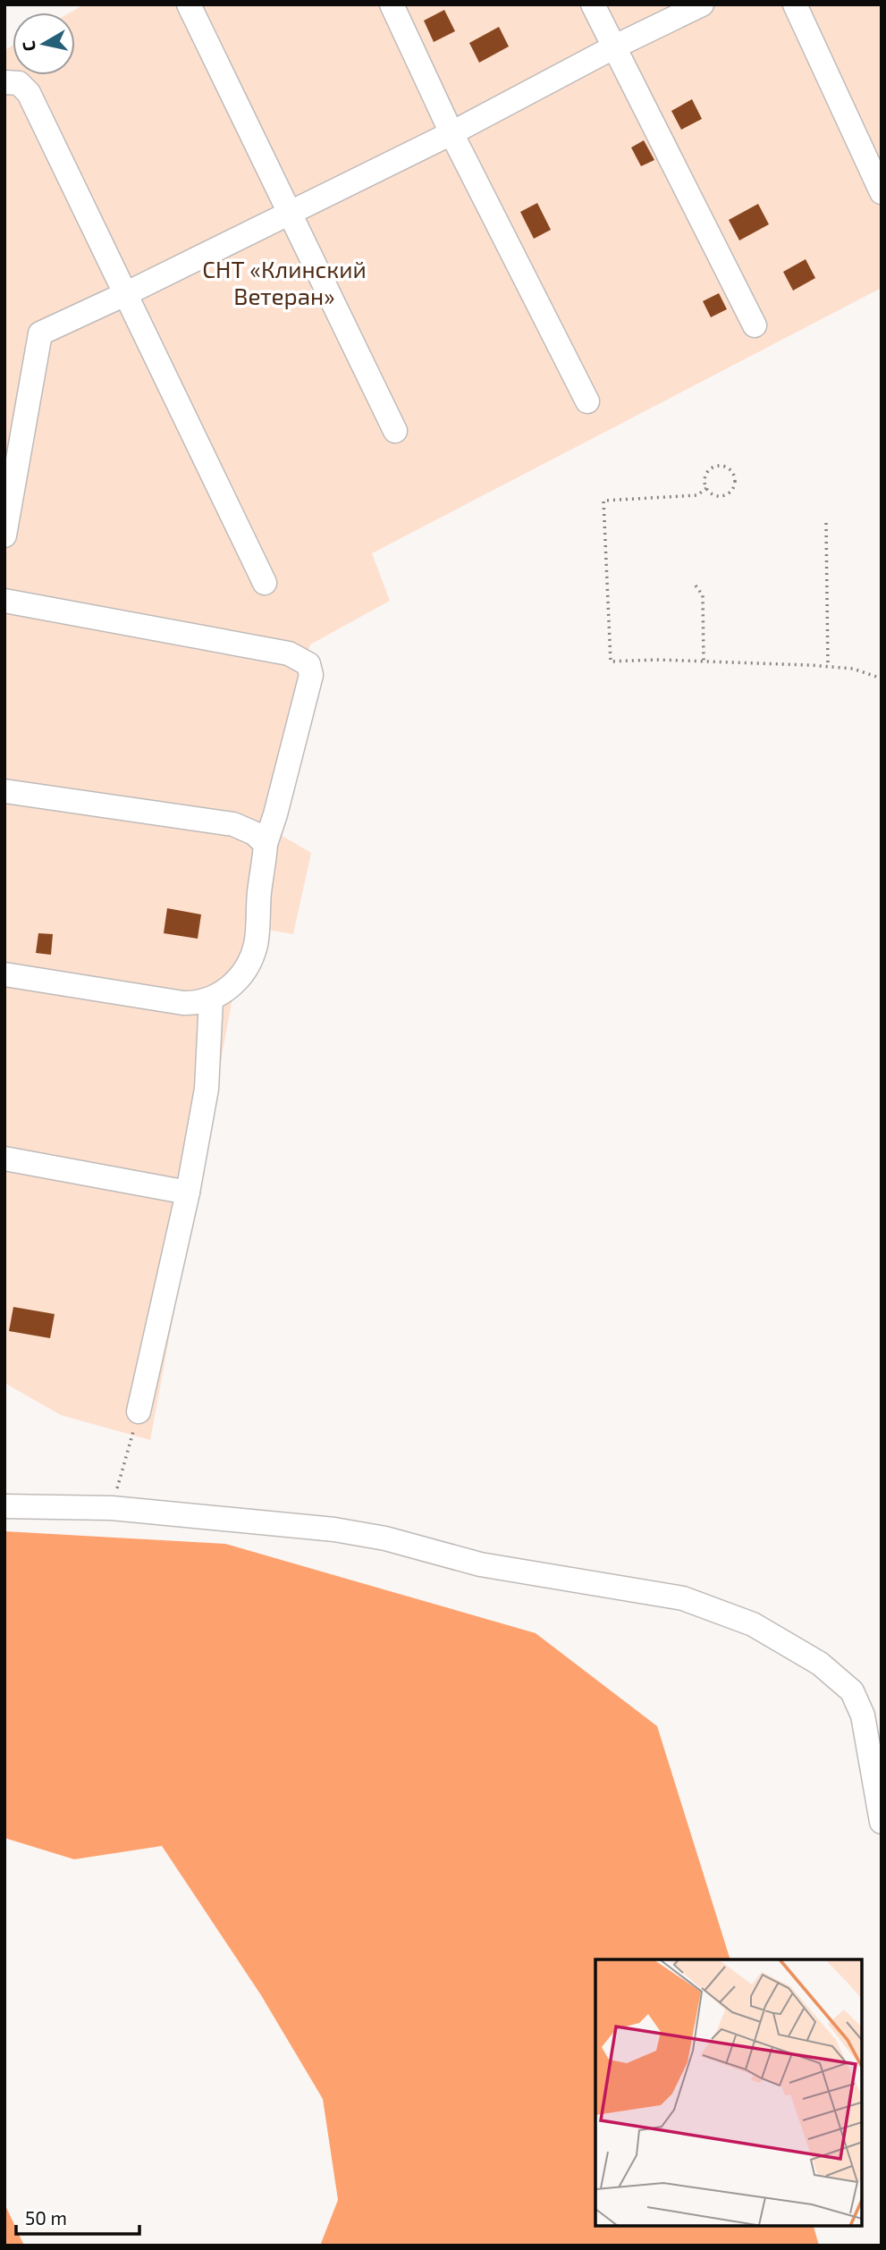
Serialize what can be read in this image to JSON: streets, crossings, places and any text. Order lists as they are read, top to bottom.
{
  "parks": ["СНТ «Клинский Ветеран»"],
  "scale_bar": "50 m",
  "north": "left"
}
